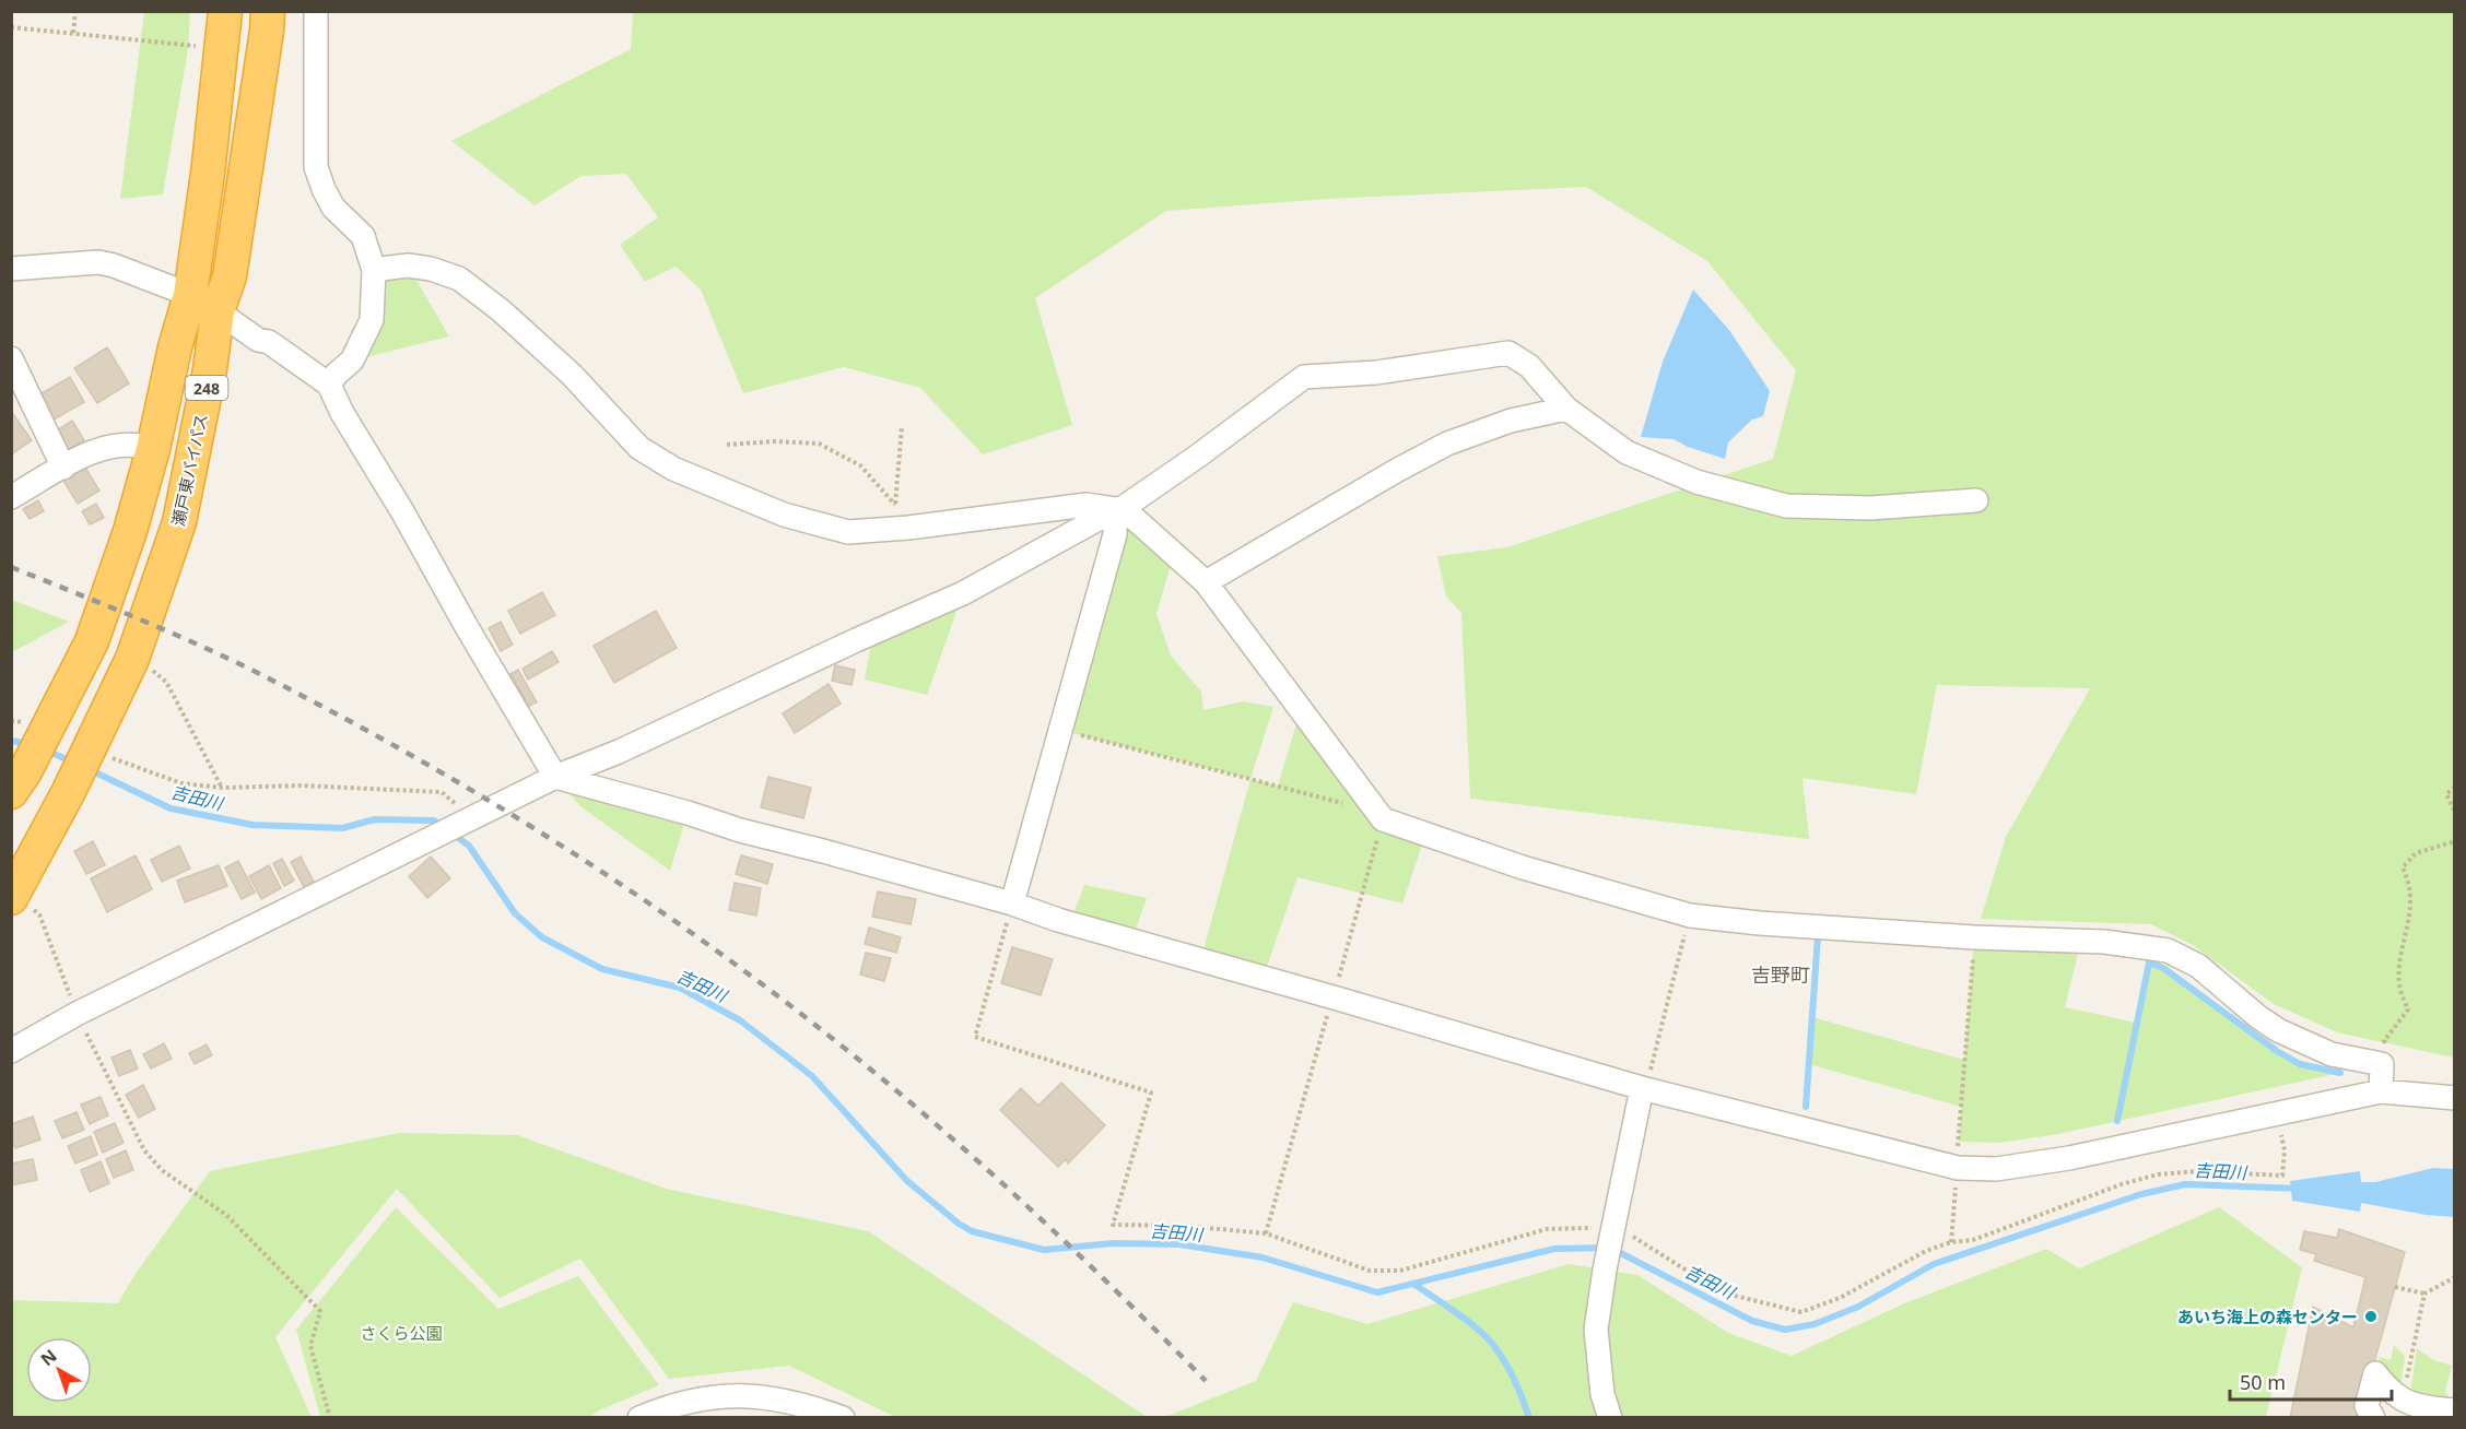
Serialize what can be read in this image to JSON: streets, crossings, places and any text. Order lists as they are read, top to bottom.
{
  "streets": {
    "highway": ["248", "瀬戸東バイパス"]
  },
  "districts": ["吉野町"],
  "water": ["吉田川"],
  "parks": ["さくら公園"],
  "places": ["あいち海上の森センター"],
  "scale_bar": "50 m",
  "north": "top left"
}
